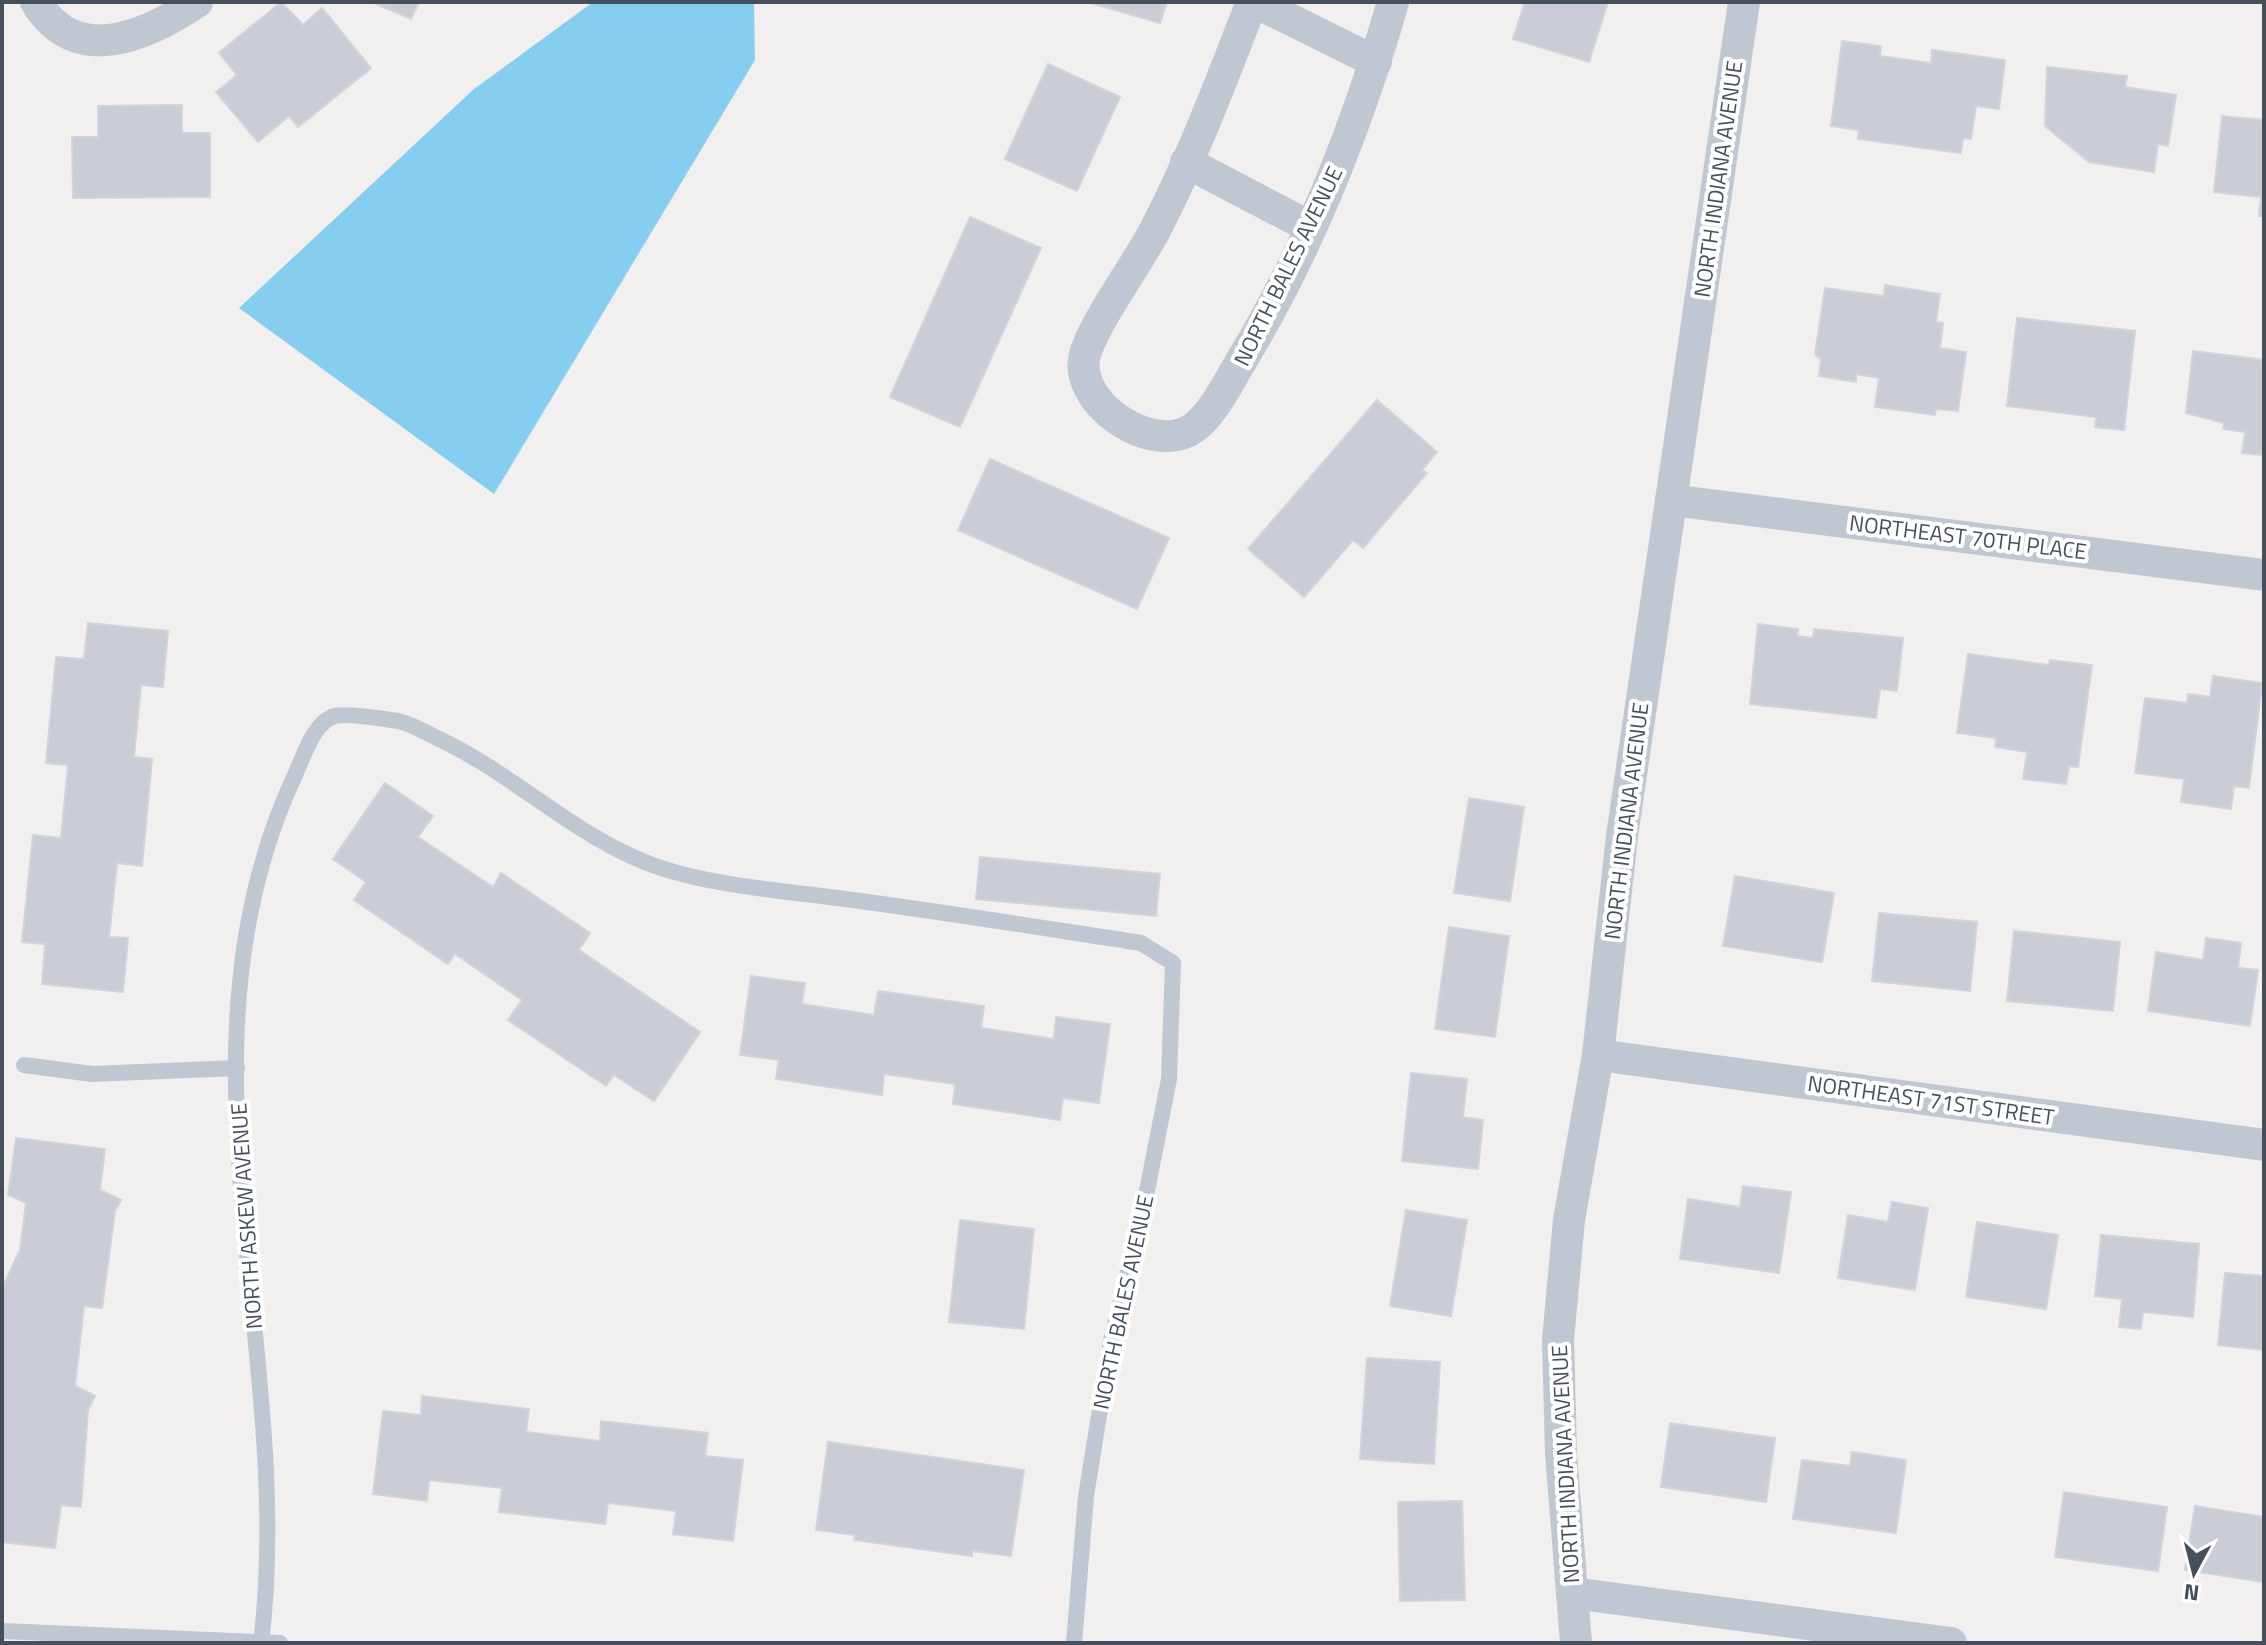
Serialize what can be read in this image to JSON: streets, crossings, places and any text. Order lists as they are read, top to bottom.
{
  "streets": {
    "street": [
      "NORTH INDIANA AVENUE",
      "NORTH BALES AVENUE",
      "NORTHEAST 70TH PLACE",
      "NORTHEAST 71ST STREET"
    ],
    "lane": ["NORTH ASKEW AVENUE"]
  },
  "crossings": [
    ["NORTH INDIANA AVENUE", "NORTHEAST 70TH PLACE"],
    ["NORTH INDIANA AVENUE", "NORTHEAST 71ST STREET"],
    ["NORTH BALES AVENUE", "NORTH ASKEW AVENUE"]
  ],
  "north": "bottom"
}
